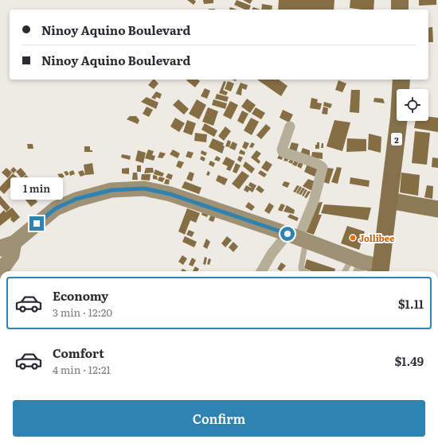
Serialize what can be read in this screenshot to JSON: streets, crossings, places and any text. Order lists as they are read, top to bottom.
{
  "streets": {
    "highway": ["2"]
  },
  "places": ["Jollibee"],
  "page": {
    "banner": ["Ninoy Aquino Boulevard", "Ninoy Aquino Boulevard"],
    "bubble": "1 min",
    "list": [
      {
        "name": "Economy",
        "note": "3 min · 12:20",
        "value": "$1.11"
      },
      {
        "name": "Comfort",
        "note": "4 min · 12:21",
        "value": "$1.49"
      }
    ],
    "buttons": "Confirm"
  }
}
